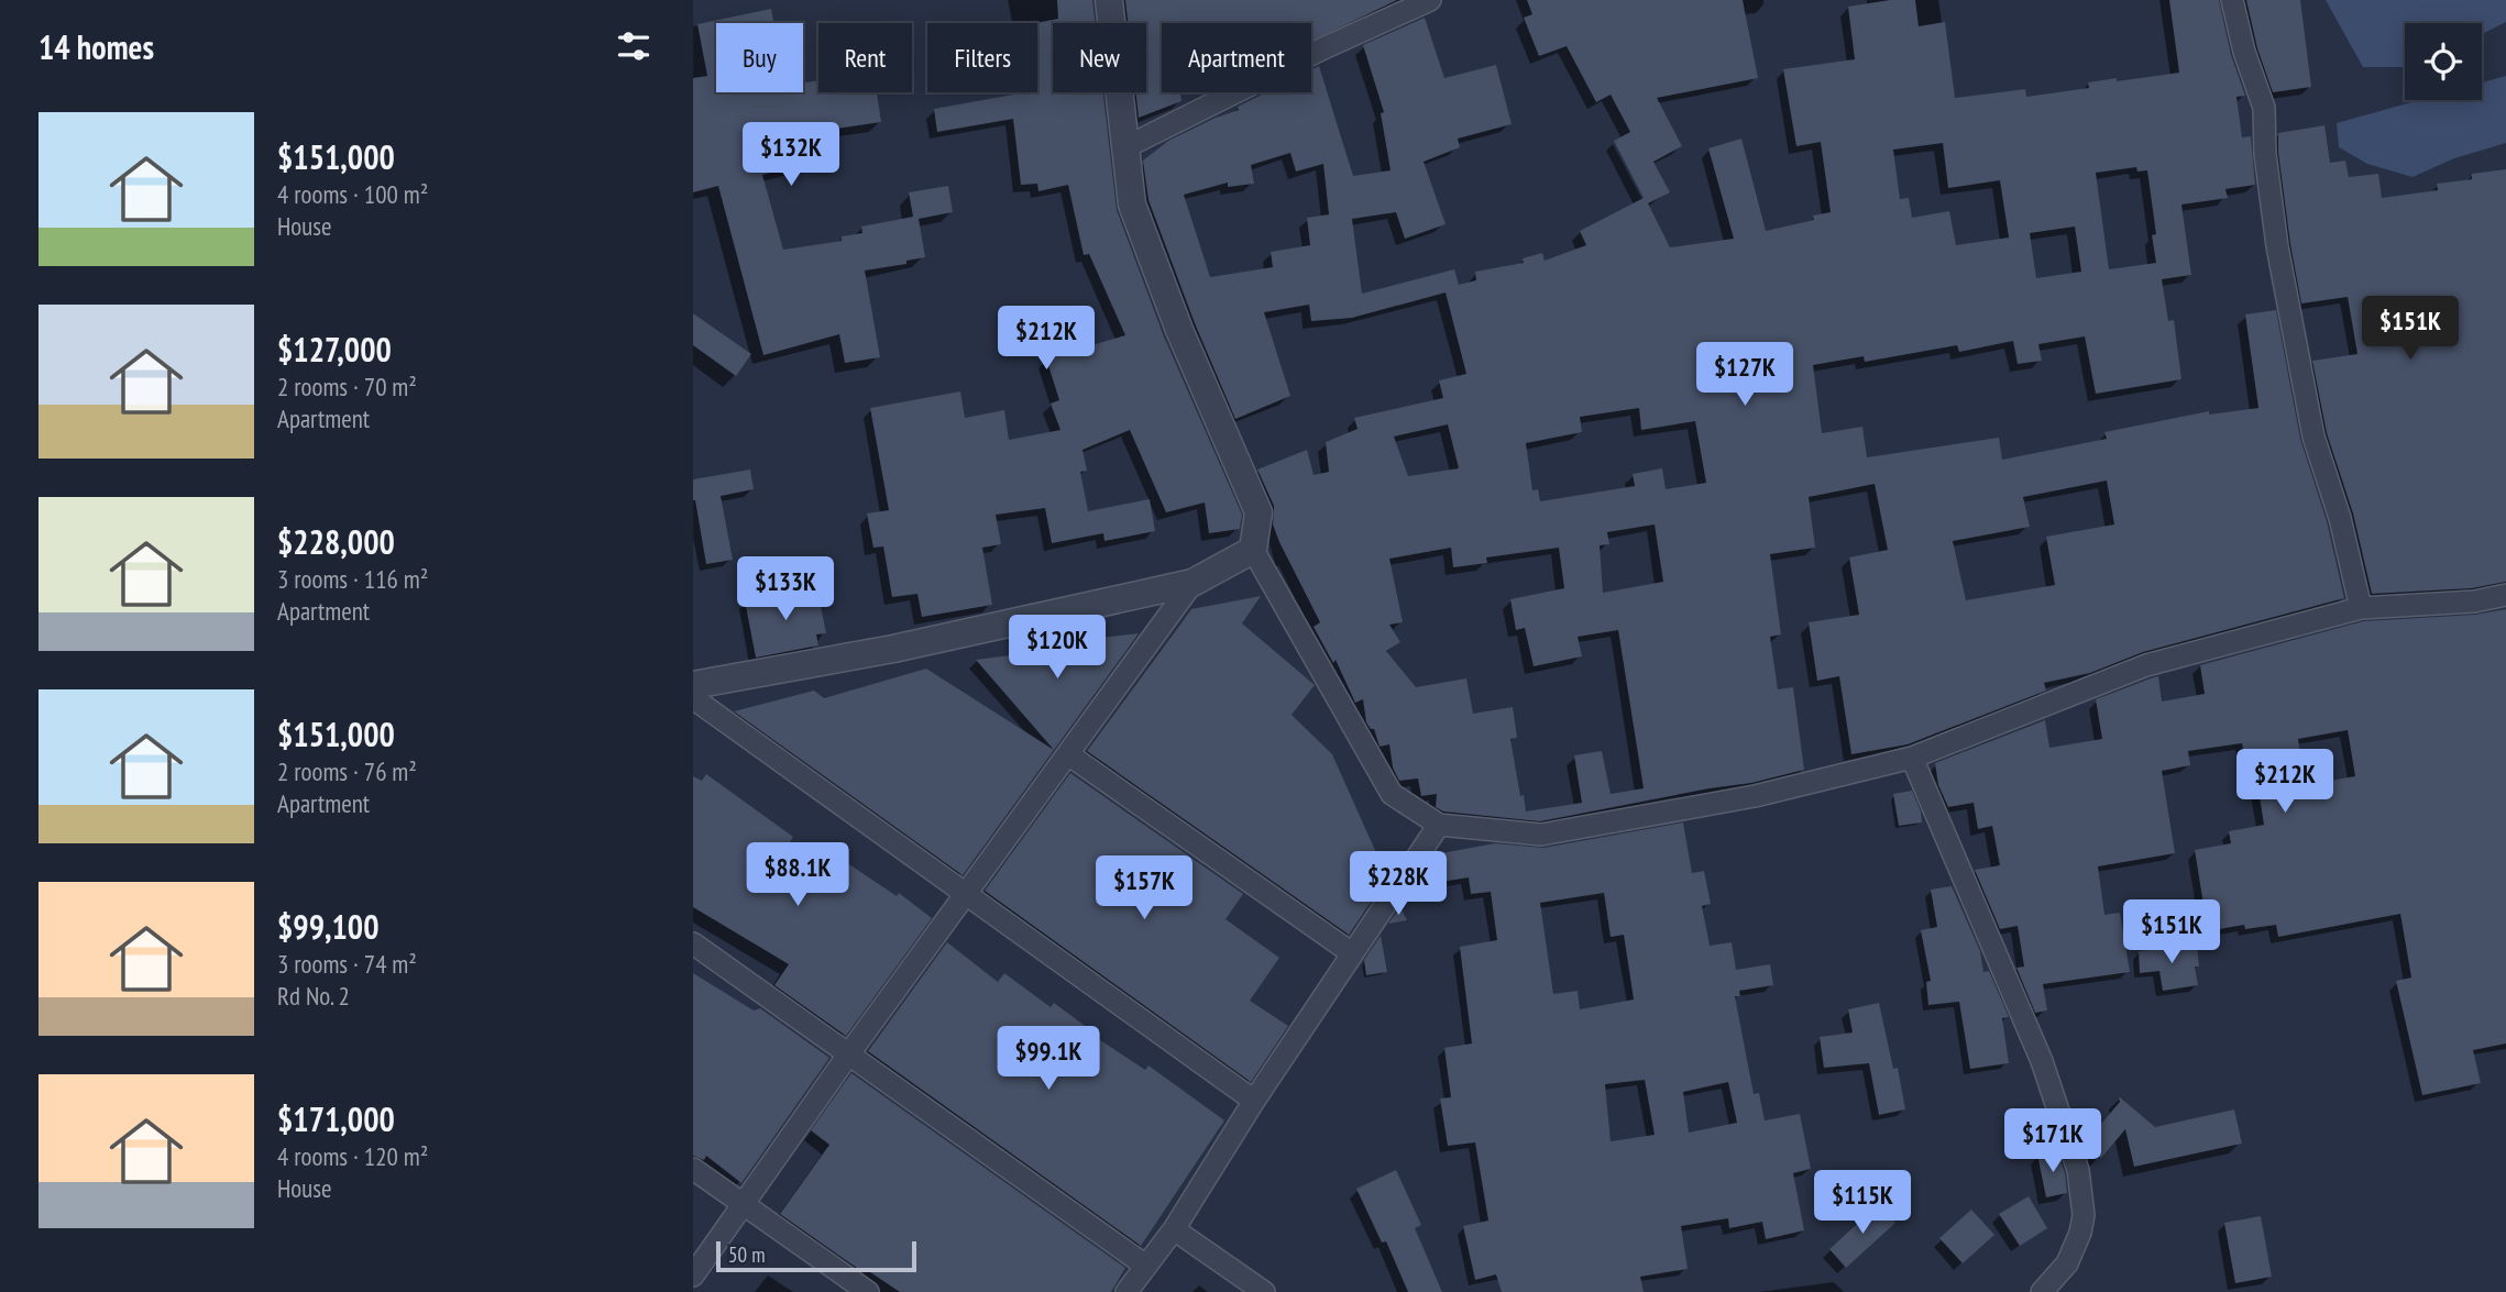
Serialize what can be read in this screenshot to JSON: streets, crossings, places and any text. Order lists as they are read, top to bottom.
{
  "scale_bar": "50 m",
  "page": {
    "heading": "14 homes",
    "chip": [
      "Buy",
      "Rent",
      "Filters",
      "New",
      "Apartment"
    ],
    "list": [
      {
        "name": "$151,000",
        "note": "4 rooms · 100 m² · House"
      },
      {
        "name": "$127,000",
        "note": "2 rooms · 70 m² · Apartment"
      },
      {
        "name": "$228,000",
        "note": "3 rooms · 116 m² · Apartment"
      },
      {
        "name": "$151,000",
        "note": "2 rooms · 76 m² · Apartment"
      },
      {
        "name": "$99,100",
        "note": "3 rooms · 74 m² · Rd No. 2"
      },
      {
        "name": "$171,000",
        "note": "4 rooms · 120 m² · House"
      }
    ],
    "price": [
      "$132K",
      "$151K",
      "$212K",
      "$127K",
      "$133K",
      "$120K",
      "$212K",
      "$88.1K",
      "$228K",
      "$157K",
      "$151K",
      "$99.1K",
      "$171K",
      "$115K"
    ],
    "scale": "50 m"
  }
}
